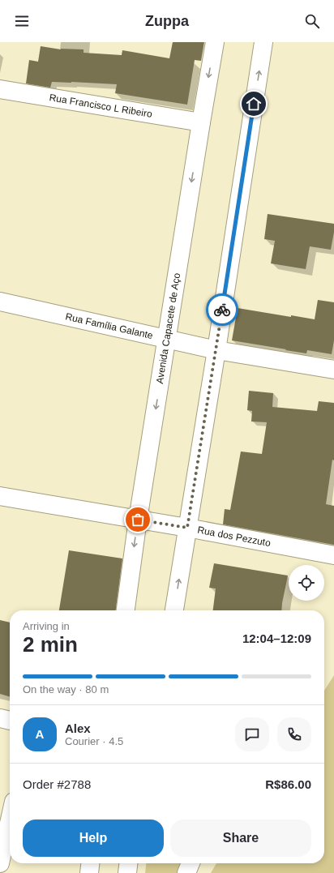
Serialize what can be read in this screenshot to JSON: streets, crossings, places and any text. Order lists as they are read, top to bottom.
{
  "streets": {
    "street": [
      "Rua Francisco L Ribeiro",
      "Rua Família Galante",
      "Avenida Capacete de Aço",
      "Rua dos Pezzuto"
    ]
  },
  "crossings": [
    ["Rua Francisco L Ribeiro", "Avenida Capacete de Aço"],
    ["Rua Família Galante", "Avenida Capacete de Aço"],
    ["Avenida Capacete de Aço", "Rua dos Pezzuto"]
  ],
  "page": {
    "header": "Zuppa",
    "heading": ["2 min", "Arriving in", "12:04–12:09"],
    "panel": [
      "Alex",
      "Courier · 4.5",
      "Order #2788",
      "R$86.00"
    ],
    "bar": "On the way · 80 m",
    "round": "A",
    "buttons": ["Help", "Share"]
  }
}
